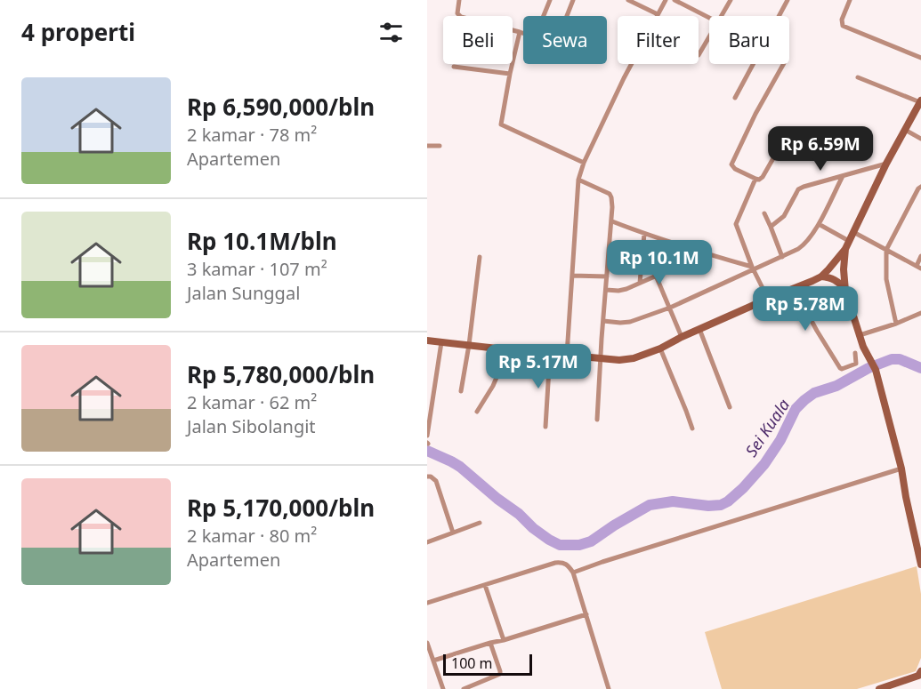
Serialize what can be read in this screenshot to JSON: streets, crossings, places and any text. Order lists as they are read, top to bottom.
{
  "water": ["Sei Kuala"],
  "scale_bar": "100 m",
  "page": {
    "heading": "4 properti",
    "chip": [
      "Beli",
      "Sewa",
      "Filter",
      "Baru"
    ],
    "list": [
      {
        "name": "Rp 6,590,000/bln",
        "note": "2 kamar · 78 m² · Apartemen"
      },
      {
        "name": "Rp 10.1M/bln",
        "note": "3 kamar · 107 m² · Jalan Sunggal"
      },
      {
        "name": "Rp 5,780,000/bln",
        "note": "2 kamar · 62 m² · Jalan Sibolangit"
      },
      {
        "name": "Rp 5,170,000/bln",
        "note": "2 kamar · 80 m² · Apartemen"
      }
    ],
    "price": [
      "Rp 6.59M",
      "Rp 10.1M",
      "Rp 5.78M",
      "Rp 5.17M"
    ],
    "scale": "100 m"
  }
}
